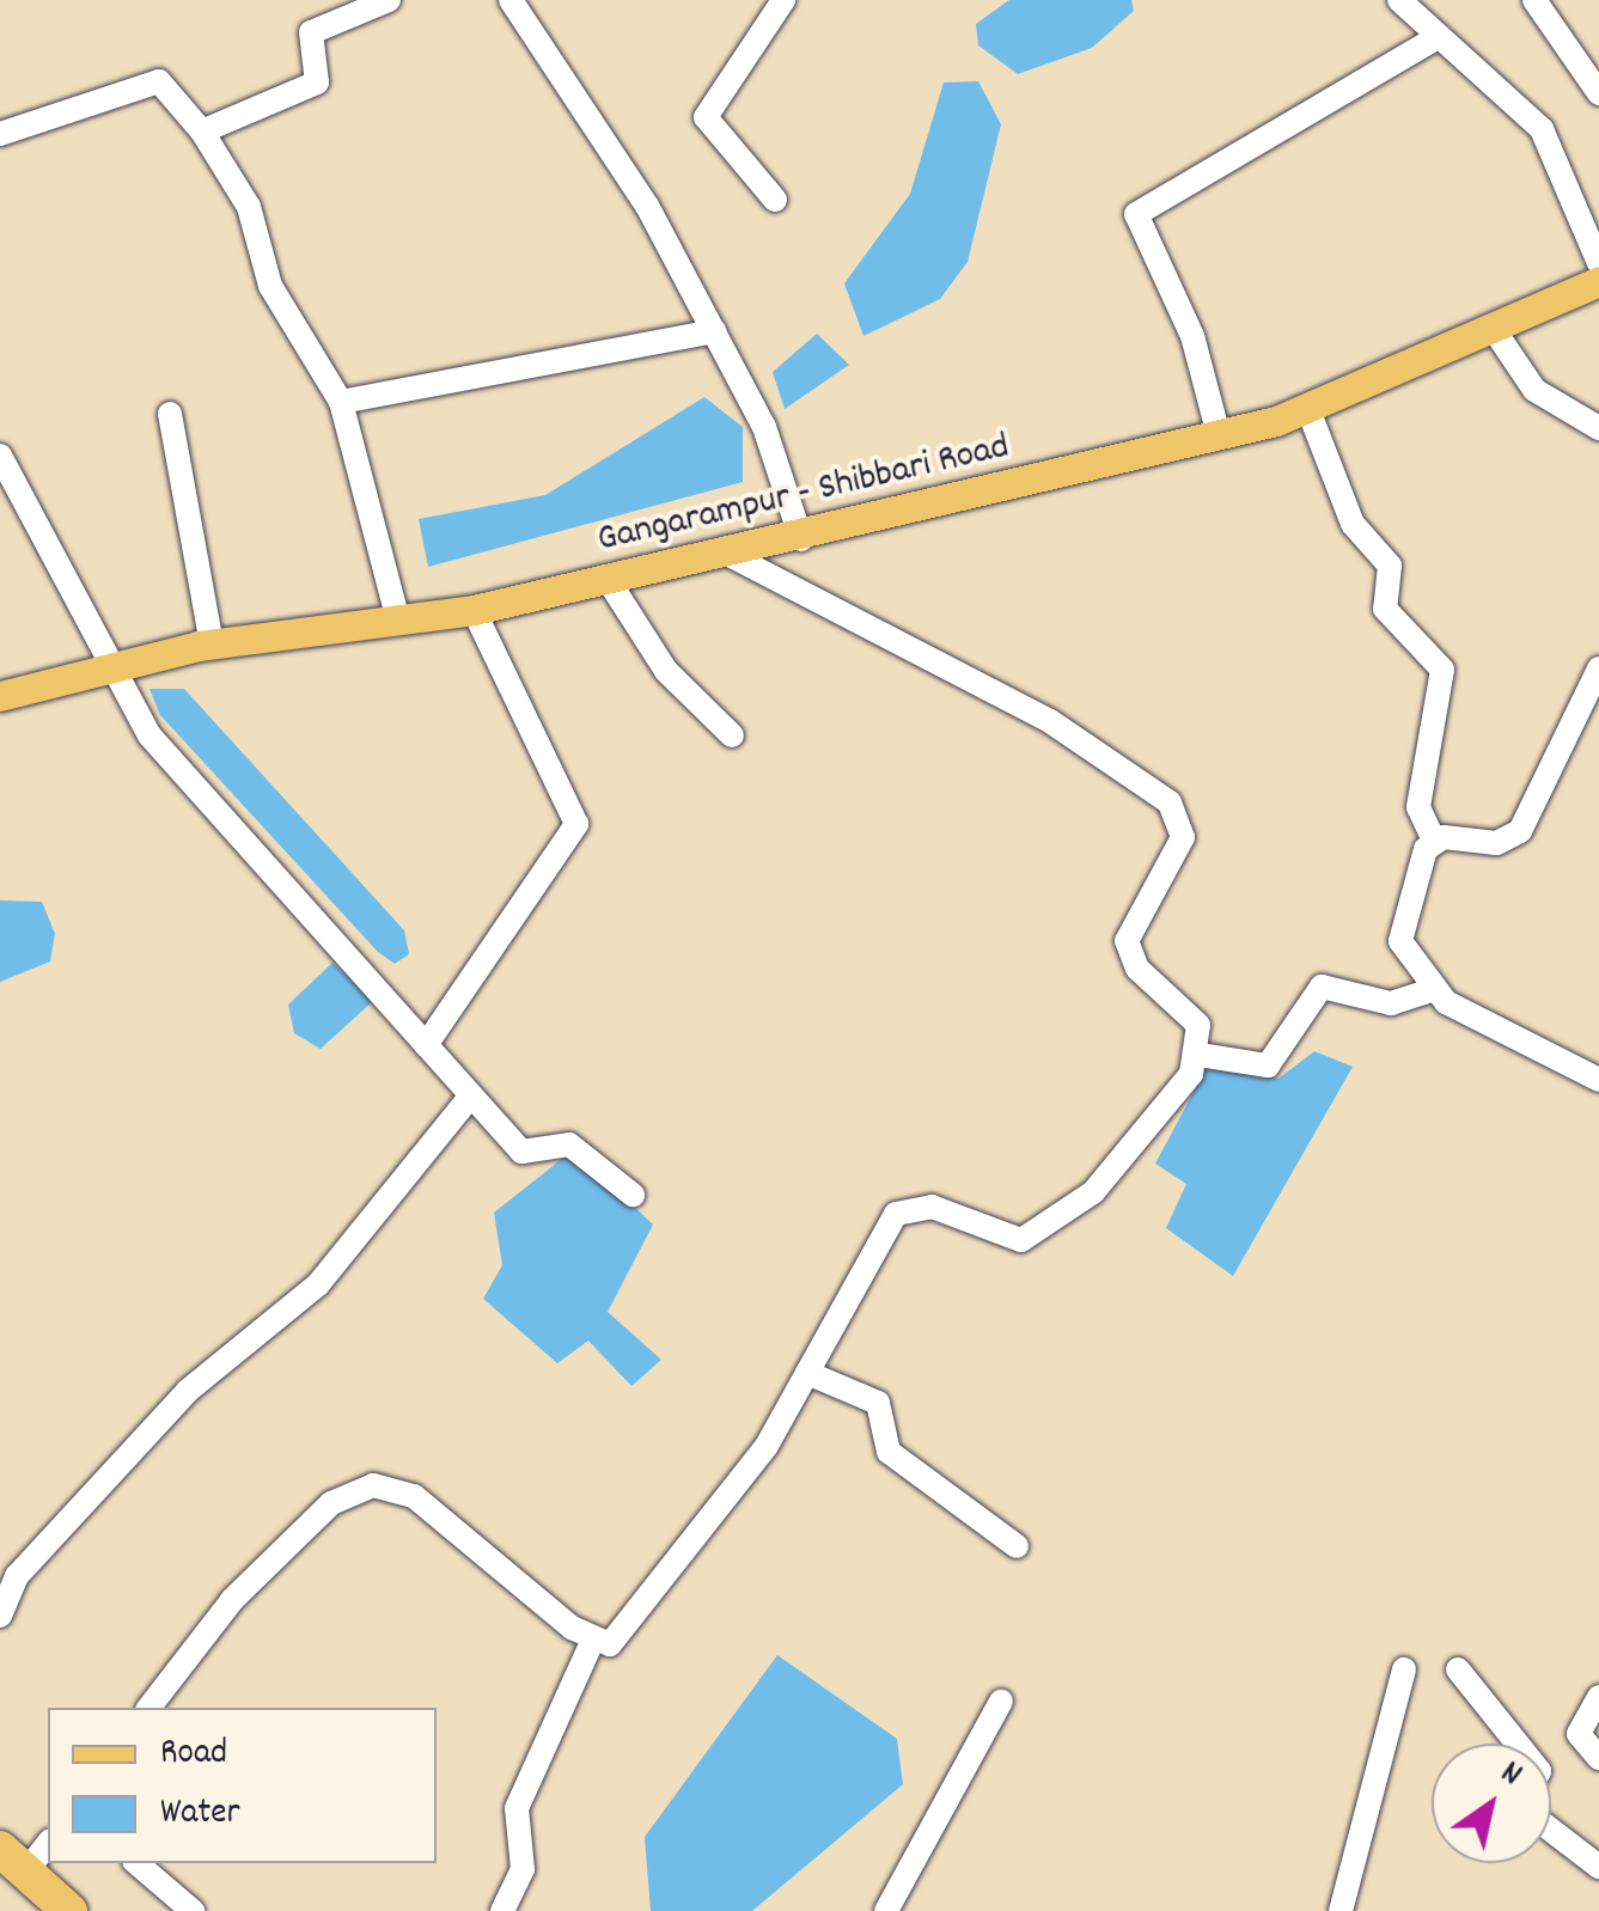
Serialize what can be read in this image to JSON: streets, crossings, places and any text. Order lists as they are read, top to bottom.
{
  "streets": {
    "main road": ["Gangarampur - Shibbari Road"]
  },
  "legend": ["Road", "Water"],
  "north": "top right"
}
